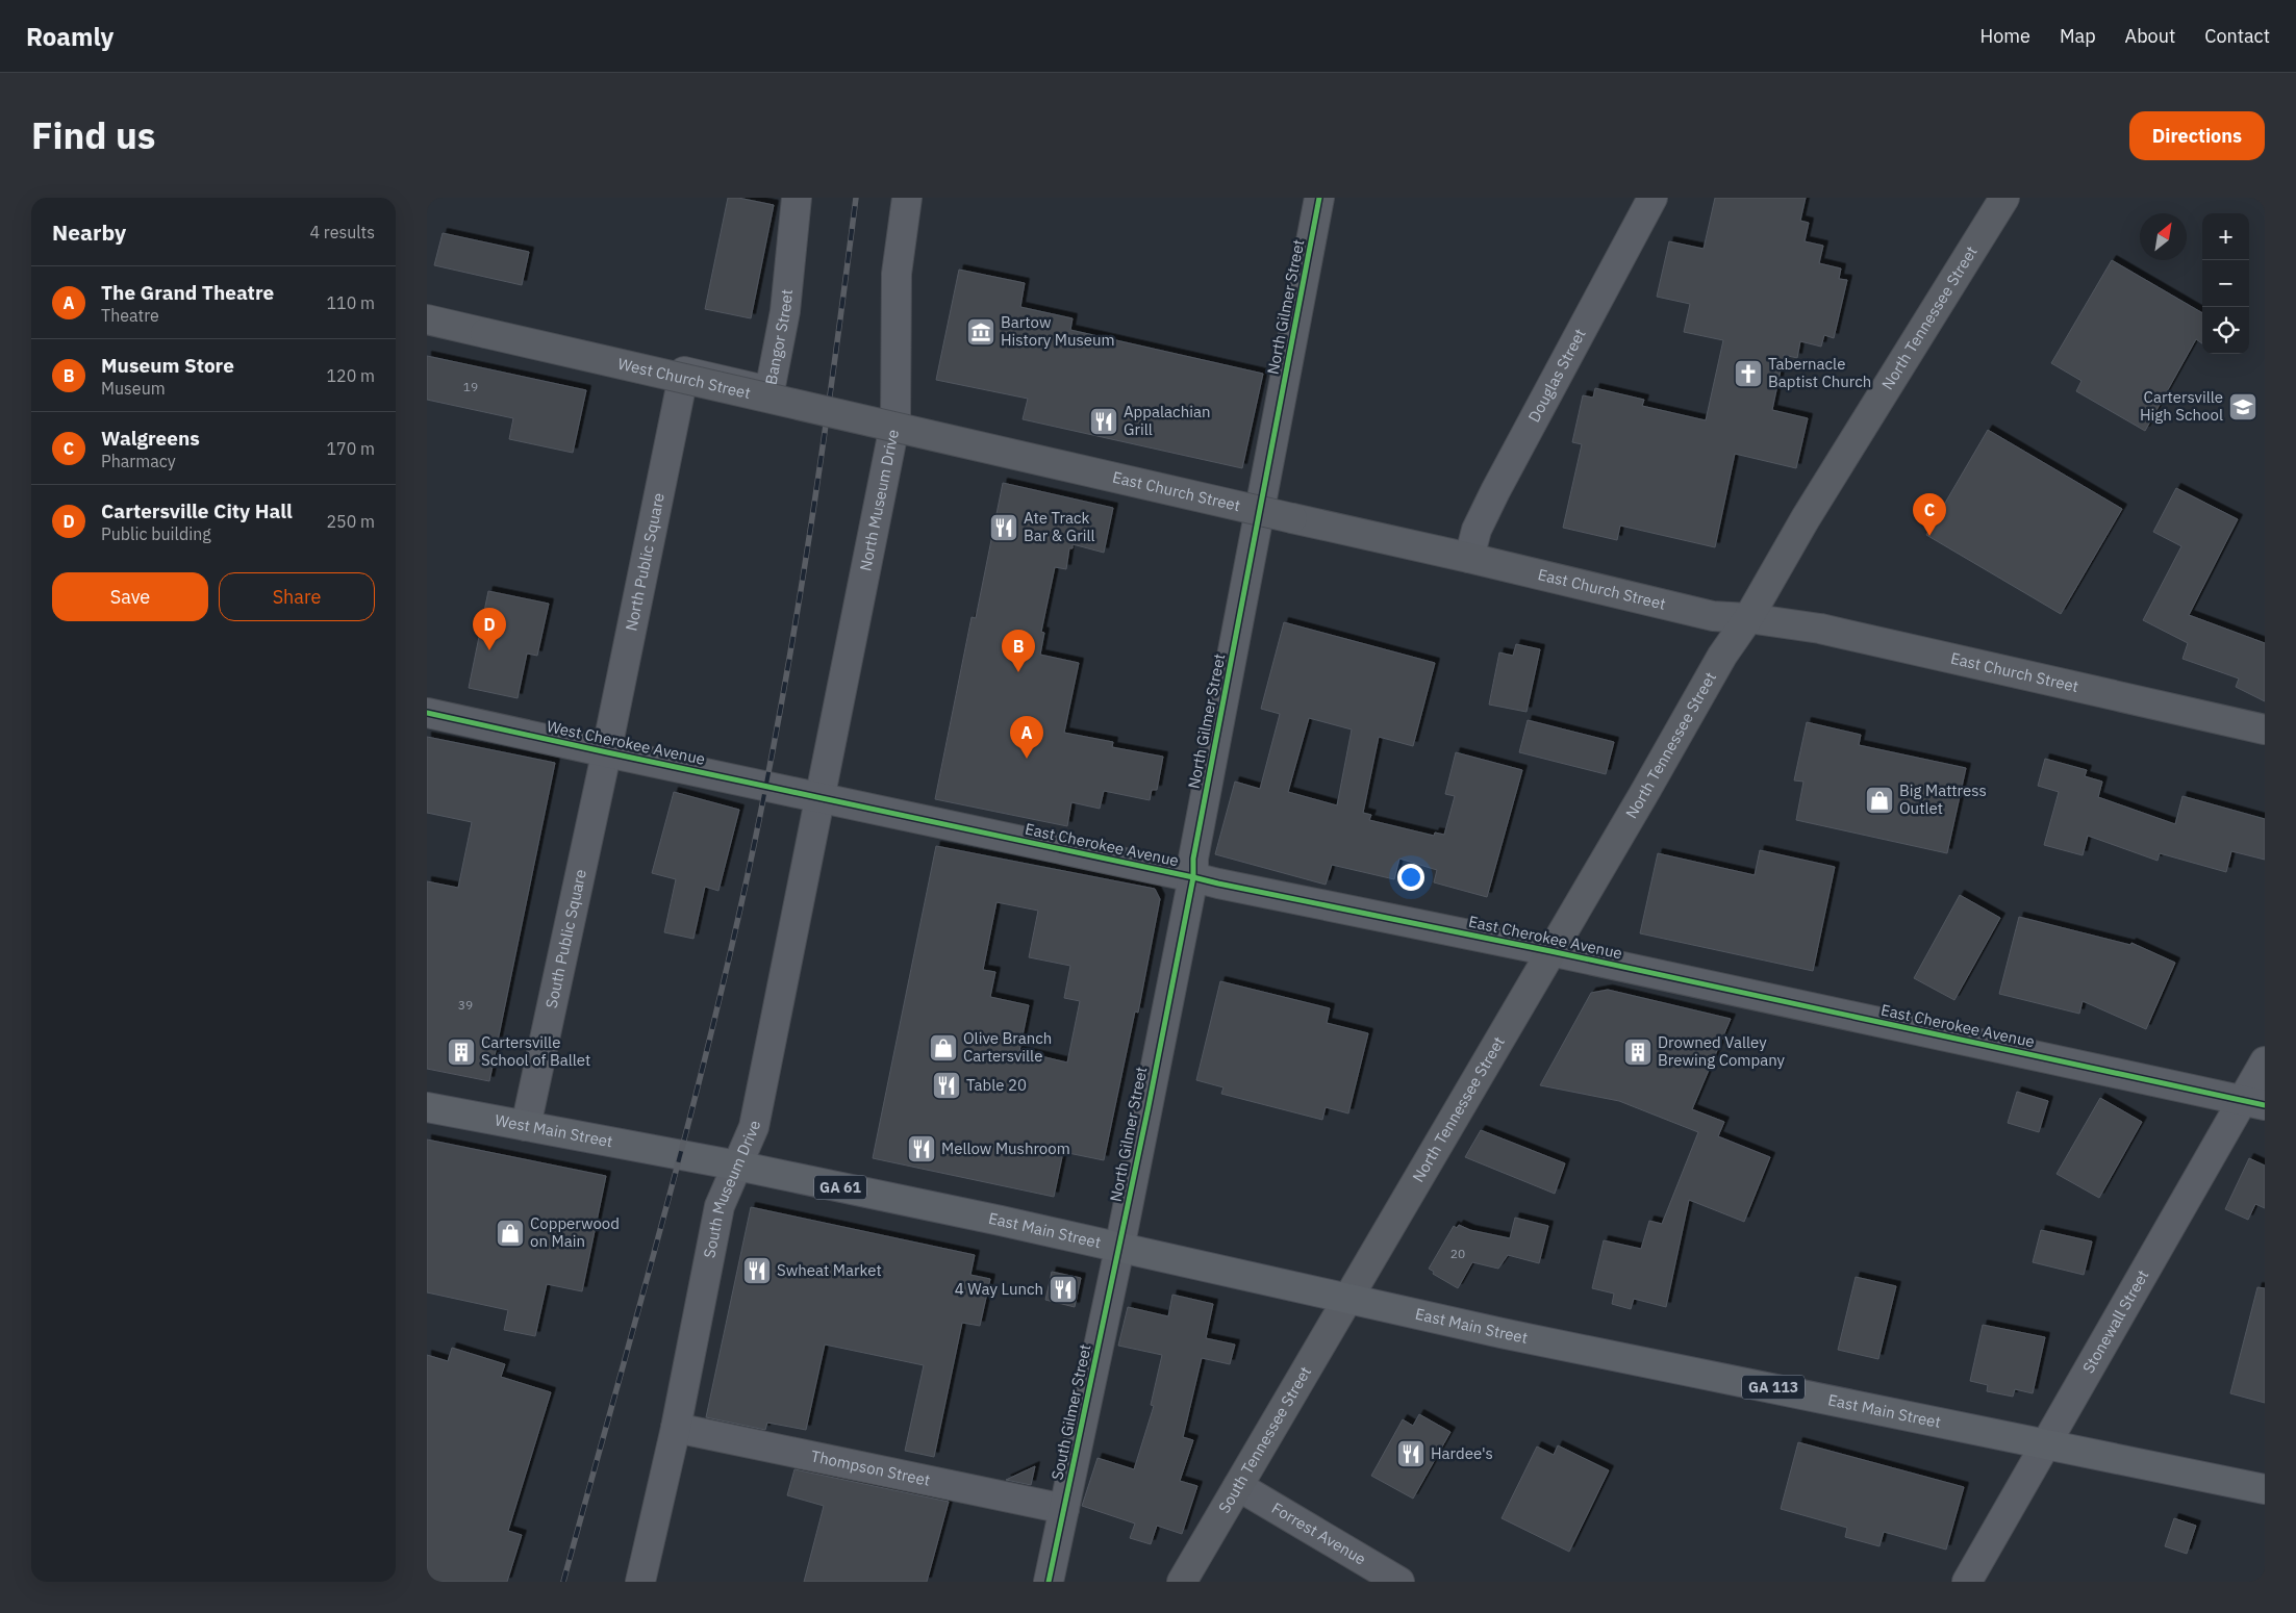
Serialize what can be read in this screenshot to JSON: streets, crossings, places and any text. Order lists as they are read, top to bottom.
{
  "streets": {
    "main road": [
      "North Tennessee Street",
      "West Church Street",
      "East Church Street",
      "West Main Street",
      "GA 61",
      "East Main Street",
      "GA 113",
      "South Tennessee Street"
    ],
    "street": [
      "North Gilmer Street",
      "Bangor Street",
      "Douglas Street",
      "North Museum Drive",
      "North Public Square",
      "West Cherokee Avenue",
      "East Cherokee Avenue",
      "South Public Square",
      "South Museum Drive",
      "Stonewall Street",
      "South Gilmer Street",
      "Thompson Street",
      "Forrest Avenue"
    ]
  },
  "crossings": [
    ["North Gilmer Street", "East Church Street"],
    ["North Gilmer Street", "East Cherokee Avenue"],
    ["North Gilmer Street", "East Main Street"],
    ["North Gilmer Street", "South Gilmer Street"],
    ["North Tennessee Street", "East Church Street"],
    ["North Tennessee Street", "East Cherokee Avenue"],
    ["North Tennessee Street", "East Main Street"],
    ["North Tennessee Street", "South Tennessee Street"],
    ["Bangor Street", "North Public Square"],
    ["Douglas Street", "East Church Street"],
    ["West Church Street", "East Church Street"],
    ["East Church Street", "North Museum Drive"],
    ["North Museum Drive", "West Cherokee Avenue"],
    ["North Museum Drive", "East Cherokee Avenue"],
    ["North Museum Drive", "South Museum Drive"],
    ["North Public Square", "West Cherokee Avenue"],
    ["North Public Square", "South Public Square"],
    ["West Cherokee Avenue", "East Cherokee Avenue"],
    ["West Cherokee Avenue", "South Public Square"],
    ["West Cherokee Avenue", "South Museum Drive"],
    ["East Cherokee Avenue", "South Museum Drive"],
    ["East Cherokee Avenue", "Stonewall Street"],
    ["South Public Square", "West Main Street"],
    ["West Main Street", "East Main Street"],
    ["South Museum Drive", "East Main Street"],
    ["South Museum Drive", "Thompson Street"],
    ["East Main Street", "Stonewall Street"],
    ["East Main Street", "South Gilmer Street"],
    ["East Main Street", "South Tennessee Street"],
    ["South Gilmer Street", "Thompson Street"],
    ["South Tennessee Street", "Forrest Avenue"]
  ],
  "places": {
    "museum": ["Bartow History Museum"],
    "church": ["Tabernacle Baptist Church"],
    "school or university": ["Cartersville High School"],
    "restaurant": [
      "Appalachian Grill",
      "Ate Track Bar & Grill",
      "Table 20",
      "Mellow Mushroom",
      "Swheat Market",
      "4 Way Lunch",
      "Hardee's"
    ],
    "shop": ["Big Mattress Outlet", "Olive Branch Cartersville", "Copperwood on Main"],
    "building": ["Cartersville School of Ballet", "Drowned Valley Brewing Company"]
  },
  "house_numbers": ["19", "39", "20"],
  "north": "top right",
  "page": {
    "header": "Roamly",
    "nav": [
      "Home",
      "Map",
      "About",
      "Contact"
    ],
    "title": "Find us",
    "buttons": [
      "Directions",
      ["Save", "Share"]
    ],
    "heading": ["Nearby", "4 results"],
    "map_buttons": ["+", "−"],
    "list": [
      {
        "mark": "A",
        "name": "The Grand Theatre",
        "note": "Theatre",
        "value": "110 m"
      },
      {
        "mark": "B",
        "name": "Museum Store",
        "note": "Museum",
        "value": "120 m"
      },
      {
        "mark": "C",
        "name": "Walgreens",
        "note": "Pharmacy",
        "value": "170 m"
      },
      {
        "mark": "D",
        "name": "Cartersville City Hall",
        "note": "Public building",
        "value": "250 m"
      }
    ],
    "pins": [
      "C",
      "D",
      "B",
      "A"
    ]
  }
}
